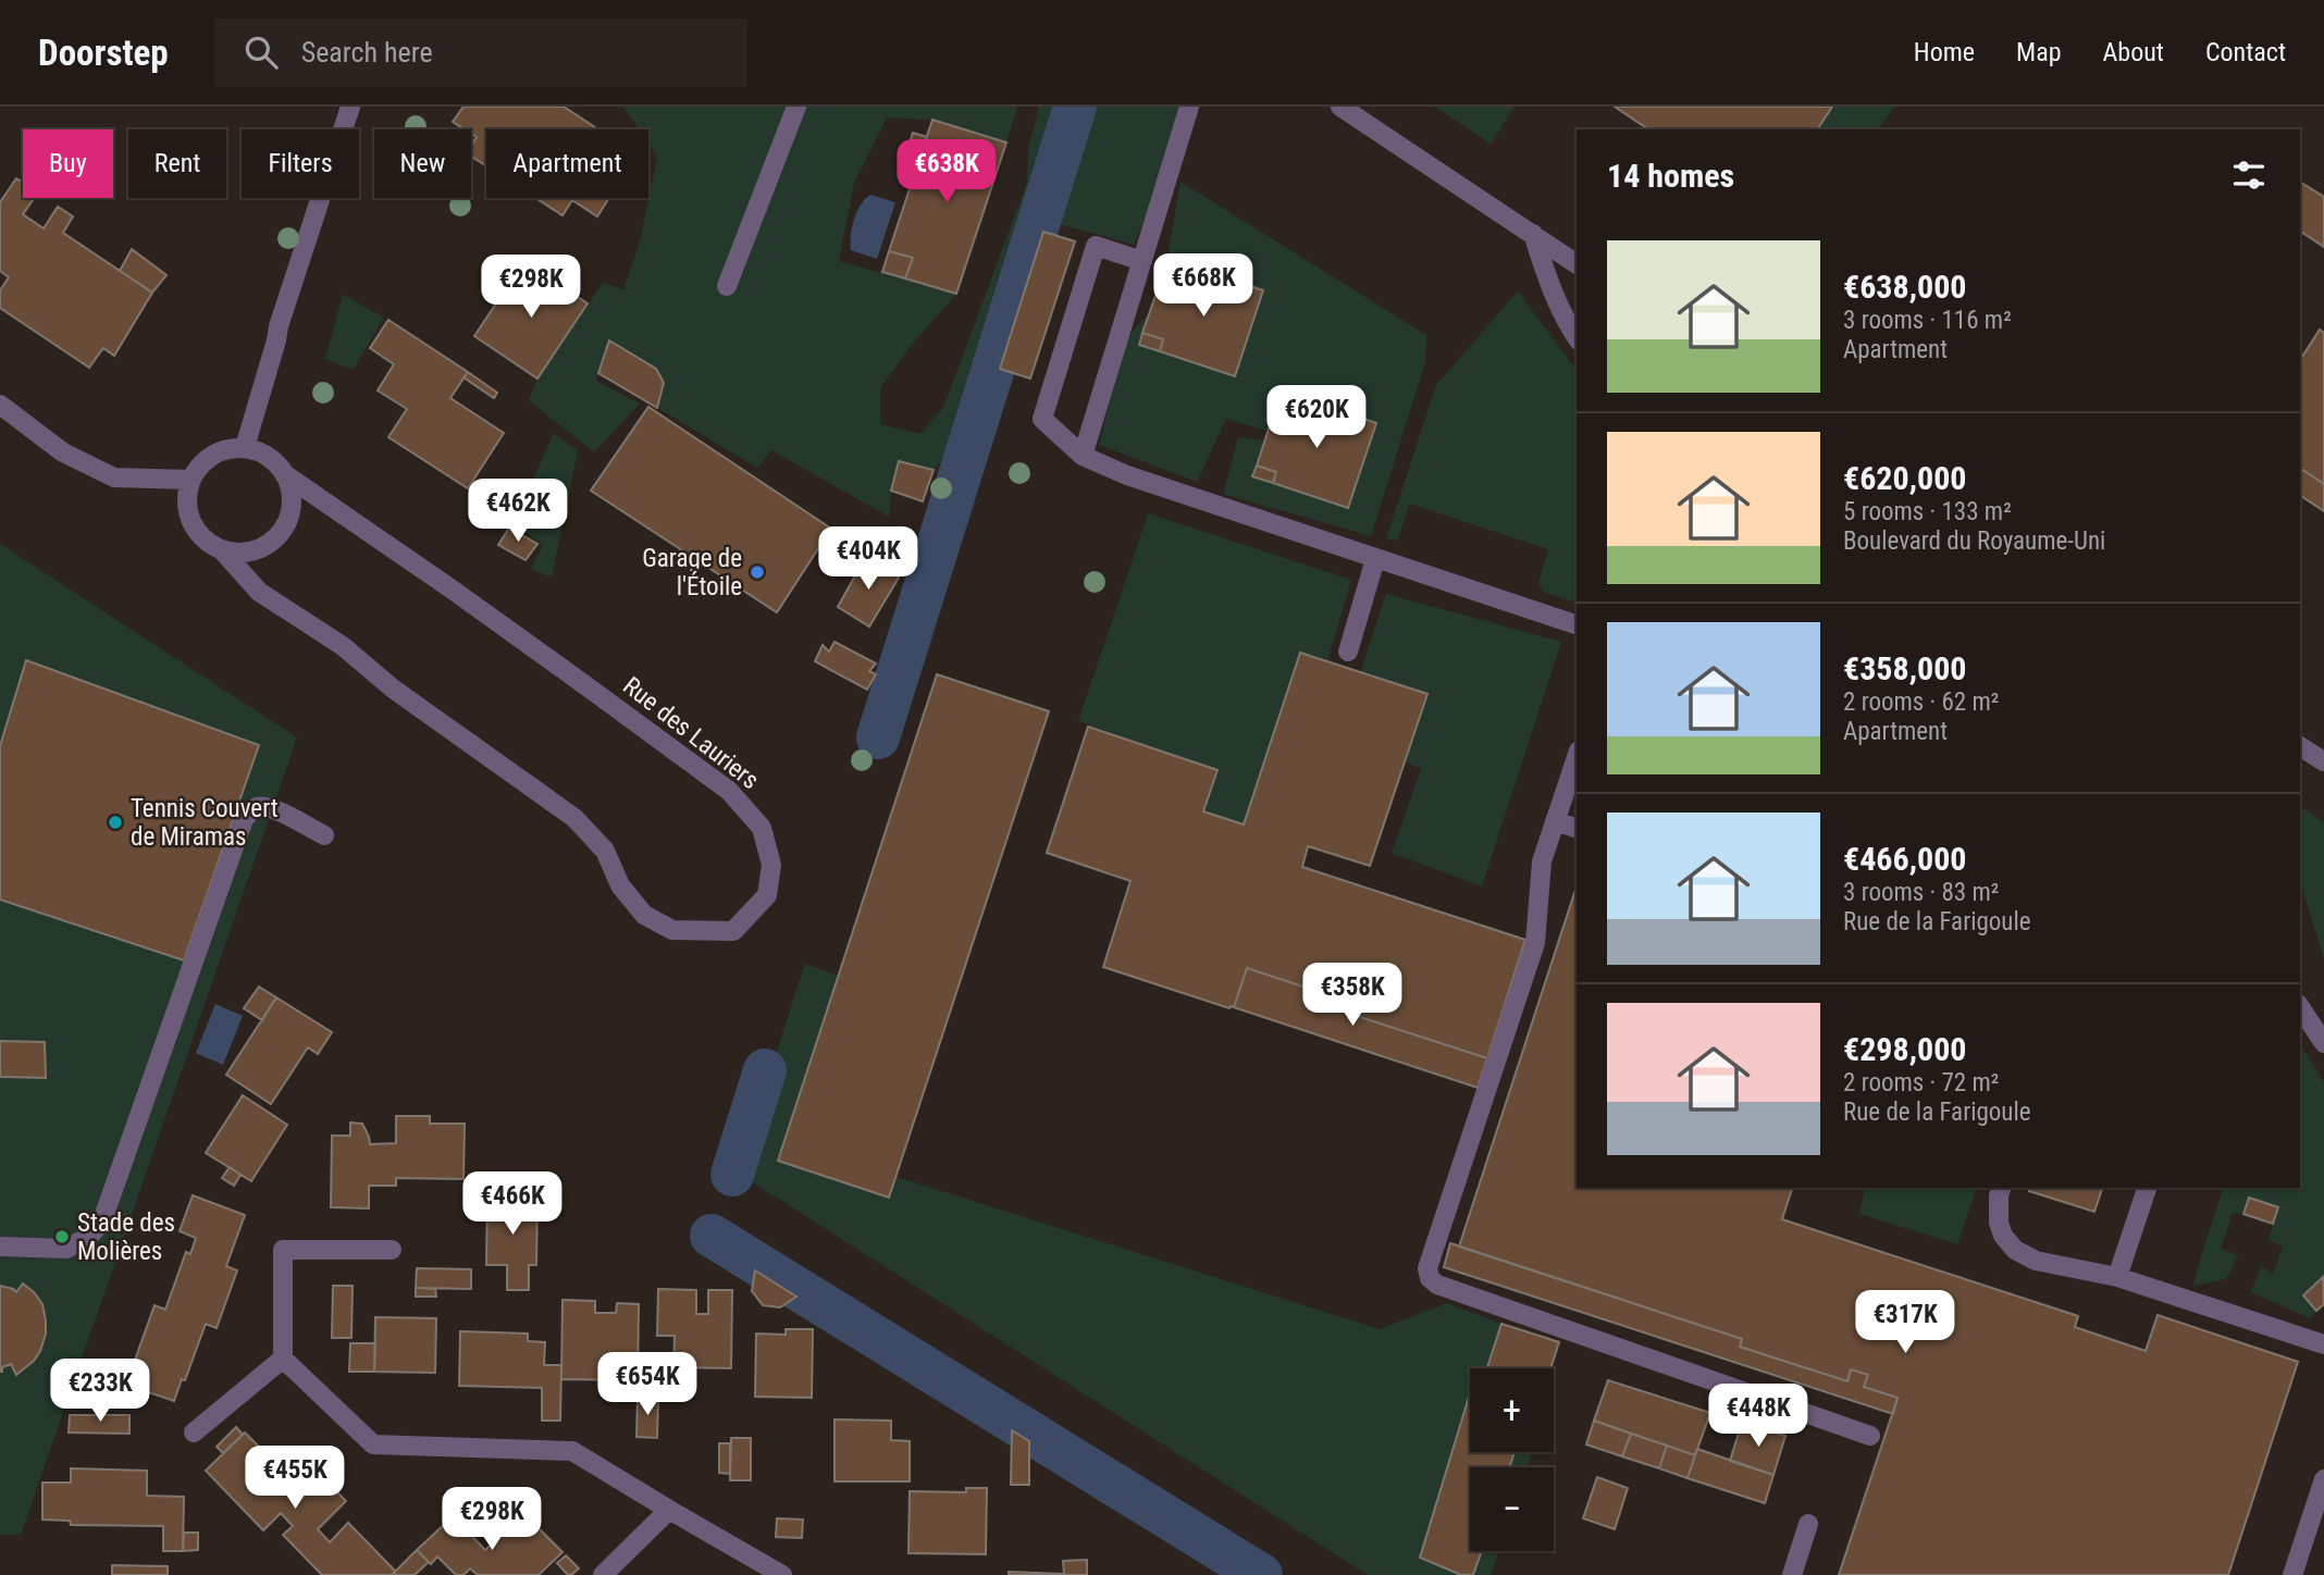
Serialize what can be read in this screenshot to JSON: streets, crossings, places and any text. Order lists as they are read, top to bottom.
{
  "streets": {
    "street": ["Rue des Lauriers"]
  },
  "places": ["Garage de l'Étoile", "Tennis Couvert de Miramas", "Stade des Molières"],
  "page": {
    "header": "Doorstep",
    "search": "Search here",
    "nav": [
      "Home",
      "Map",
      "About",
      "Contact"
    ],
    "chip": [
      "Buy",
      "Rent",
      "Filters",
      "New",
      "Apartment"
    ],
    "heading": "14 homes",
    "price": [
      "€638K",
      "€668K",
      "€298K",
      "€620K",
      "€462K",
      "€404K",
      "€358K",
      "€466K",
      "€317K",
      "€654K",
      "€233K",
      "€448K",
      "€455K",
      "€298K"
    ],
    "list": [
      {
        "name": "€638,000",
        "note": "3 rooms · 116 m² · Apartment"
      },
      {
        "name": "€620,000",
        "note": "5 rooms · 133 m² · Boulevard du Royaume-Uni"
      },
      {
        "name": "€358,000",
        "note": "2 rooms · 62 m² · Apartment"
      },
      {
        "name": "€466,000",
        "note": "3 rooms · 83 m² · Rue de la Farigoule"
      },
      {
        "name": "€298,000",
        "note": "2 rooms · 72 m² · Rue de la Farigoule"
      }
    ],
    "map_buttons": ["+", "−"]
  }
}
